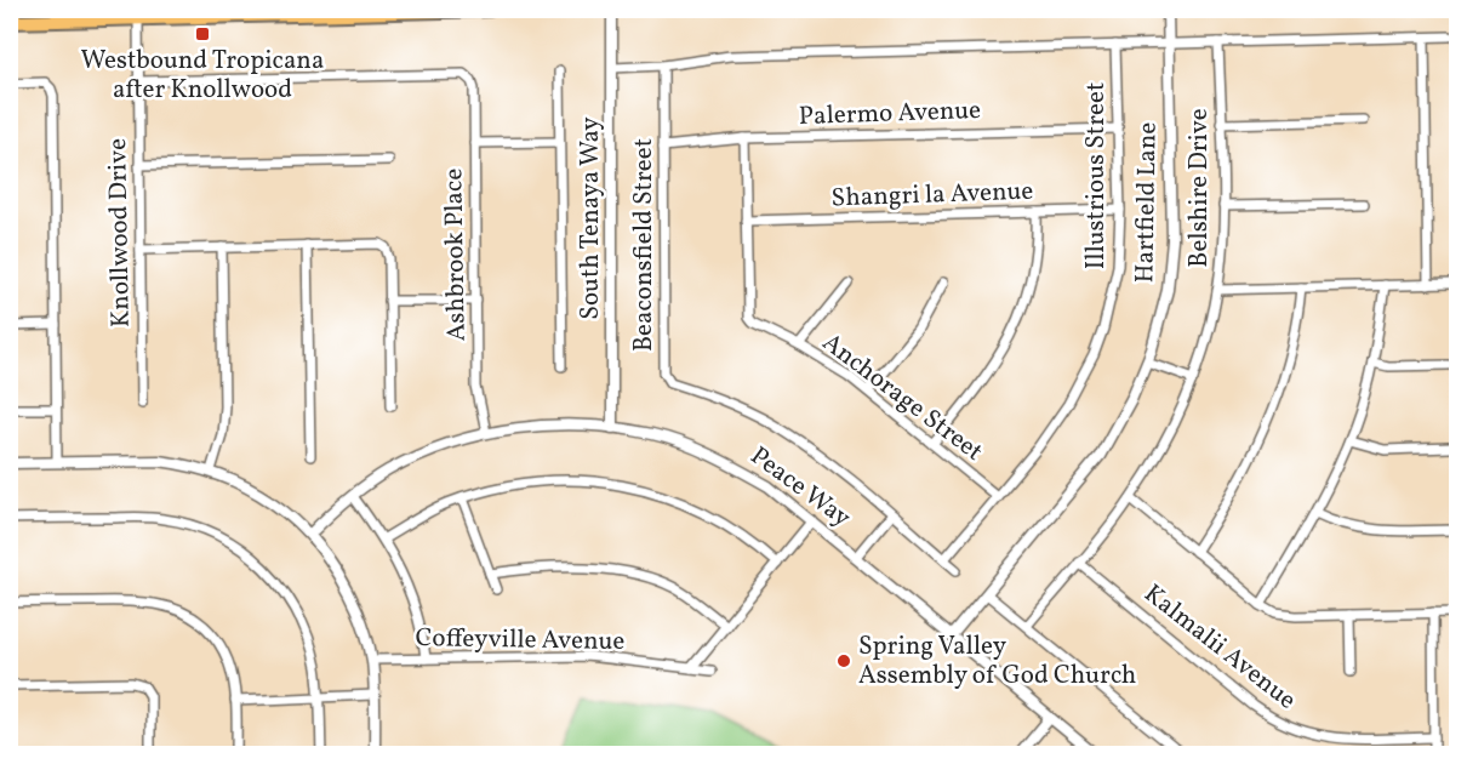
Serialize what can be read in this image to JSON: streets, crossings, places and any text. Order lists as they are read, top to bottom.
{
  "streets": {
    "street": [
      "Palermo Avenue",
      "Illustrious Street",
      "Belshire Drive",
      "Shangri la Avenue",
      "Hartfield Lane",
      "South Tenaya Way",
      "Knollwood Drive",
      "Beaconsfield Street",
      "Ashbrook Place",
      "Anchorage Street",
      "Peace Way",
      "Coffeyville Avenue",
      "Kalmalii Avenue"
    ]
  },
  "crossings": [
    ["Palermo Avenue", "Illustrious Street"],
    ["Palermo Avenue", "Beaconsfield Street"],
    ["Palermo Avenue", "Anchorage Street"],
    ["Illustrious Street", "Shangri la Avenue"],
    ["Illustrious Street", "Beaconsfield Street"],
    ["Illustrious Street", "Anchorage Street"],
    ["Belshire Drive", "Kalmalii Avenue"],
    ["Shangri la Avenue", "Anchorage Street"],
    ["Hartfield Lane", "Peace Way"],
    ["South Tenaya Way", "Peace Way"],
    ["Knollwood Drive", "Ashbrook Place"],
    ["Ashbrook Place", "Peace Way"]
  ],
  "places": {
    "transit": ["Westbound Tropicana after Knollwood"],
    "other": ["Spring Valley Assembly of God Church"]
  }
}
